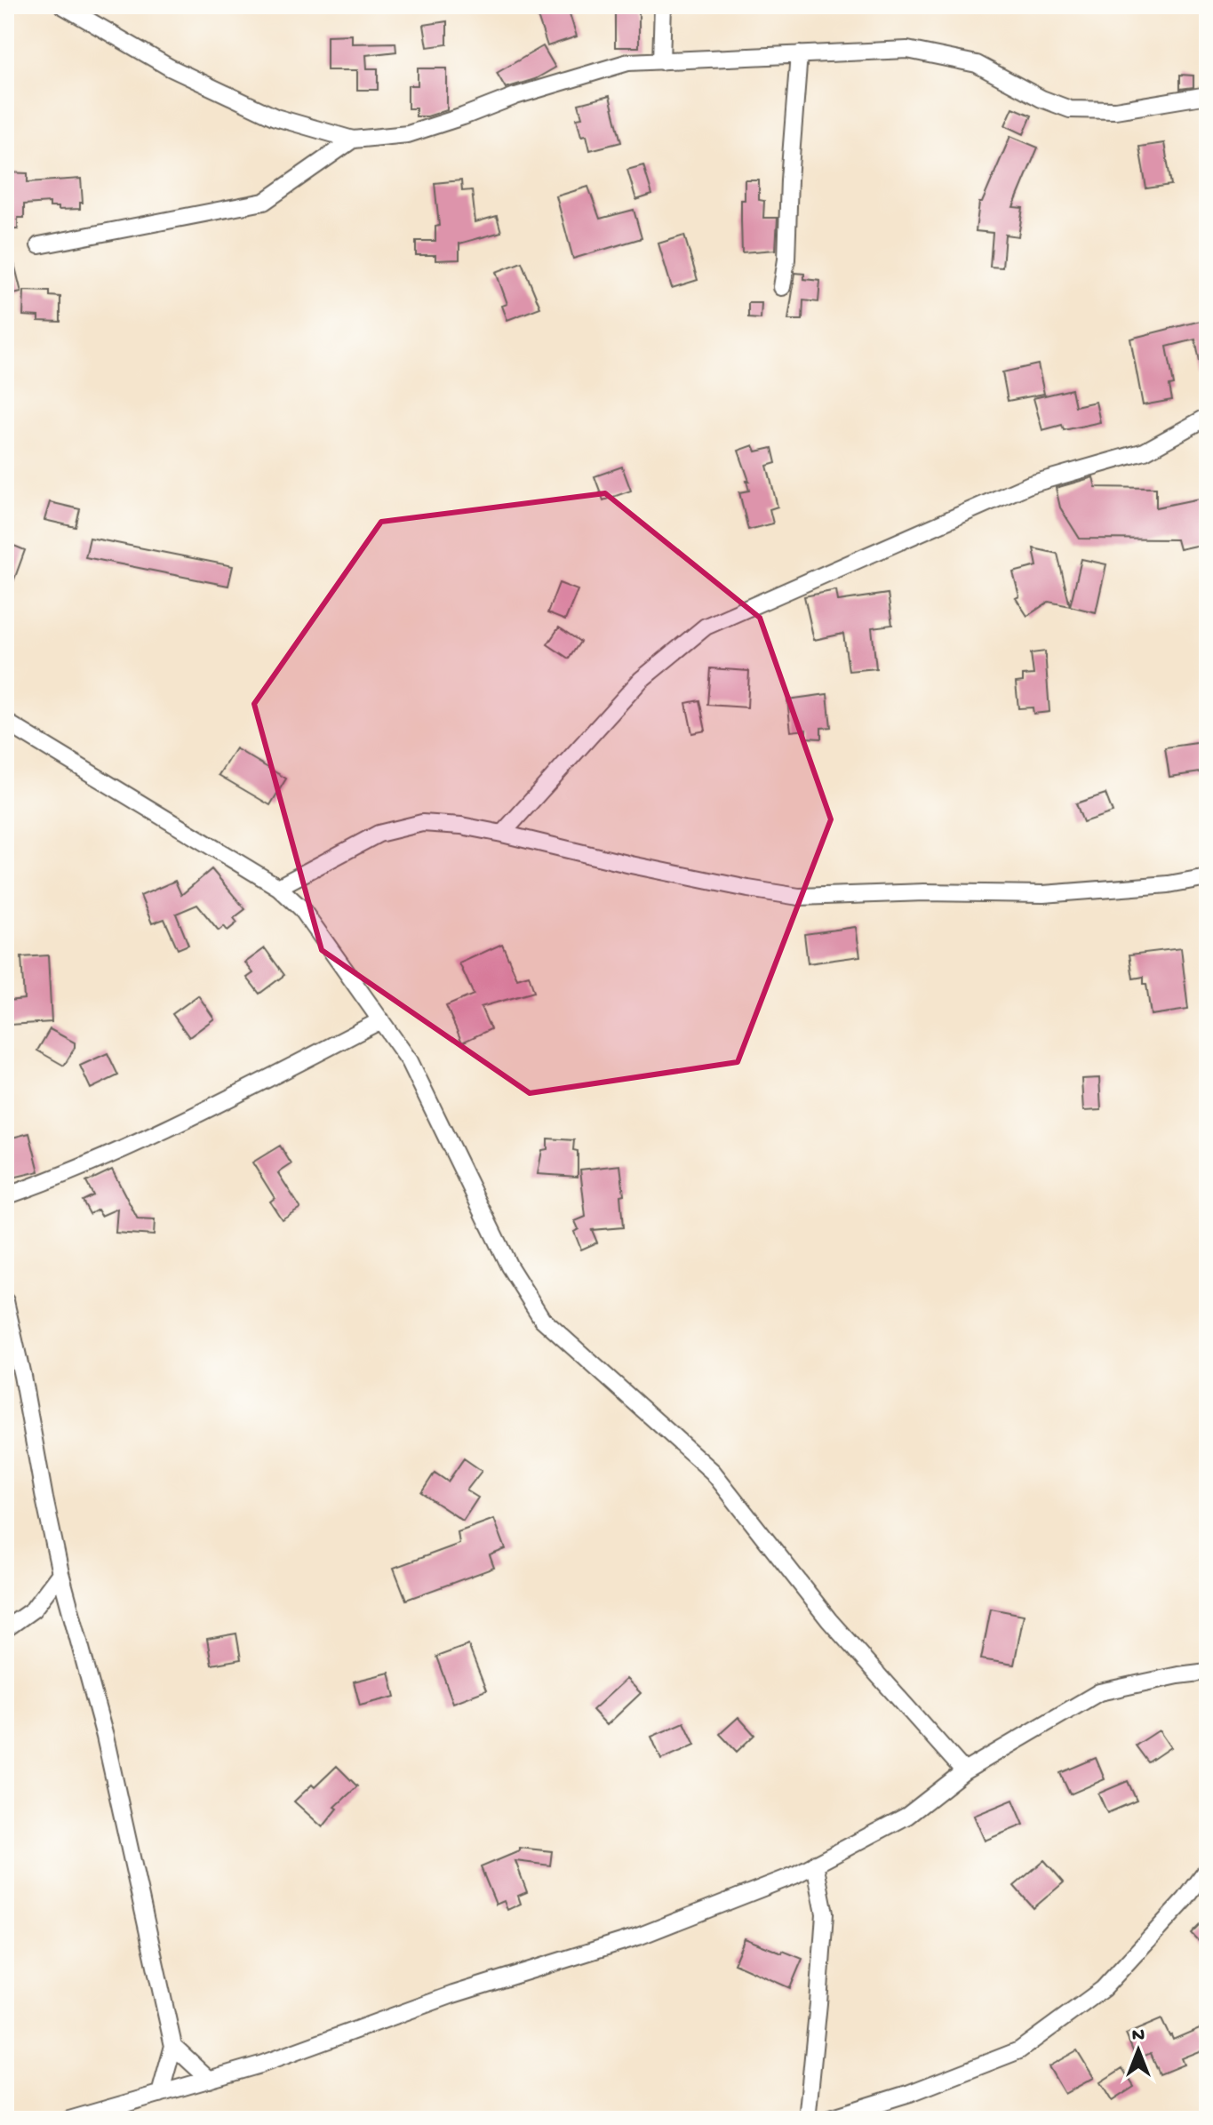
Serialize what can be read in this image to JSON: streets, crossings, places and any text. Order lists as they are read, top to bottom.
{
  "north": "top"
}
